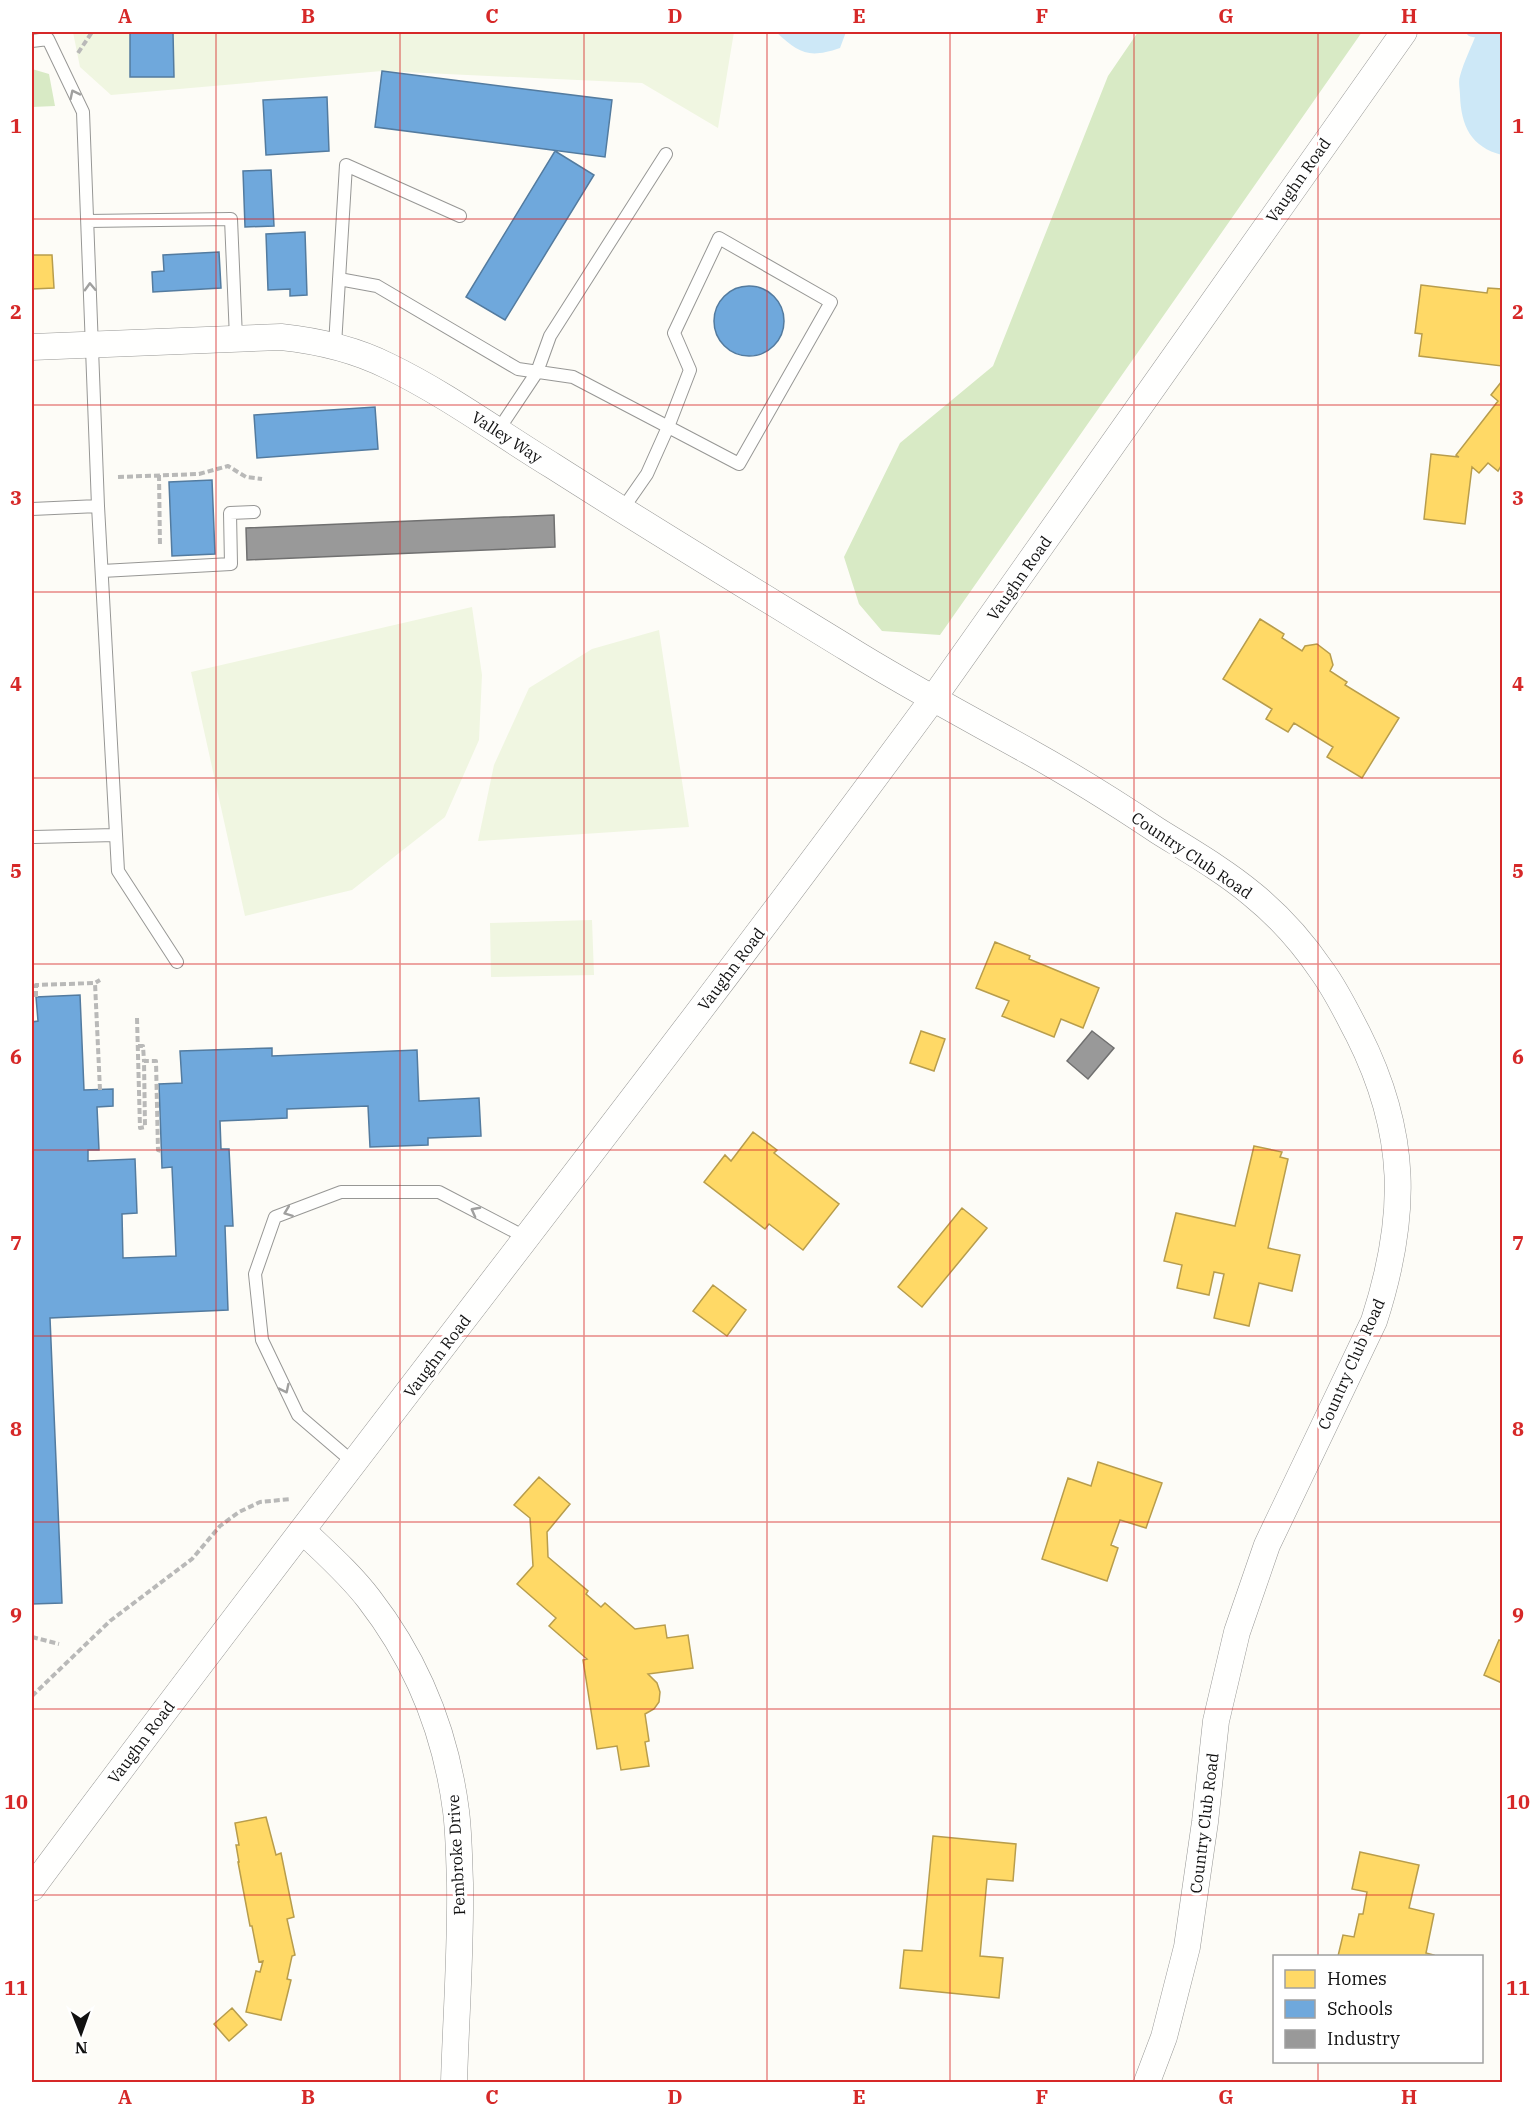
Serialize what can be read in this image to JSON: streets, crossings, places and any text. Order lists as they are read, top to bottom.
{
  "streets": {
    "street": [
      "Vaughn Road",
      "Valley Way",
      "Country Club Road",
      "Pembroke Drive"
    ]
  },
  "crossings": [
    ["Vaughn Road", "Valley Way"],
    ["Vaughn Road", "Country Club Road"],
    ["Vaughn Road", "Pembroke Drive"],
    ["Valley Way", "Country Club Road"]
  ],
  "legend": ["Homes", "Schools", "Industry"],
  "north": "bottom",
  "grid": {
    "columns": [
      "A",
      "B",
      "C",
      "D",
      "E",
      "F",
      "G",
      "H"
    ],
    "rows": [
      "1",
      "2",
      "3",
      "4",
      "5",
      "6",
      "7",
      "8",
      "9",
      "10",
      "11"
    ]
  }
}
